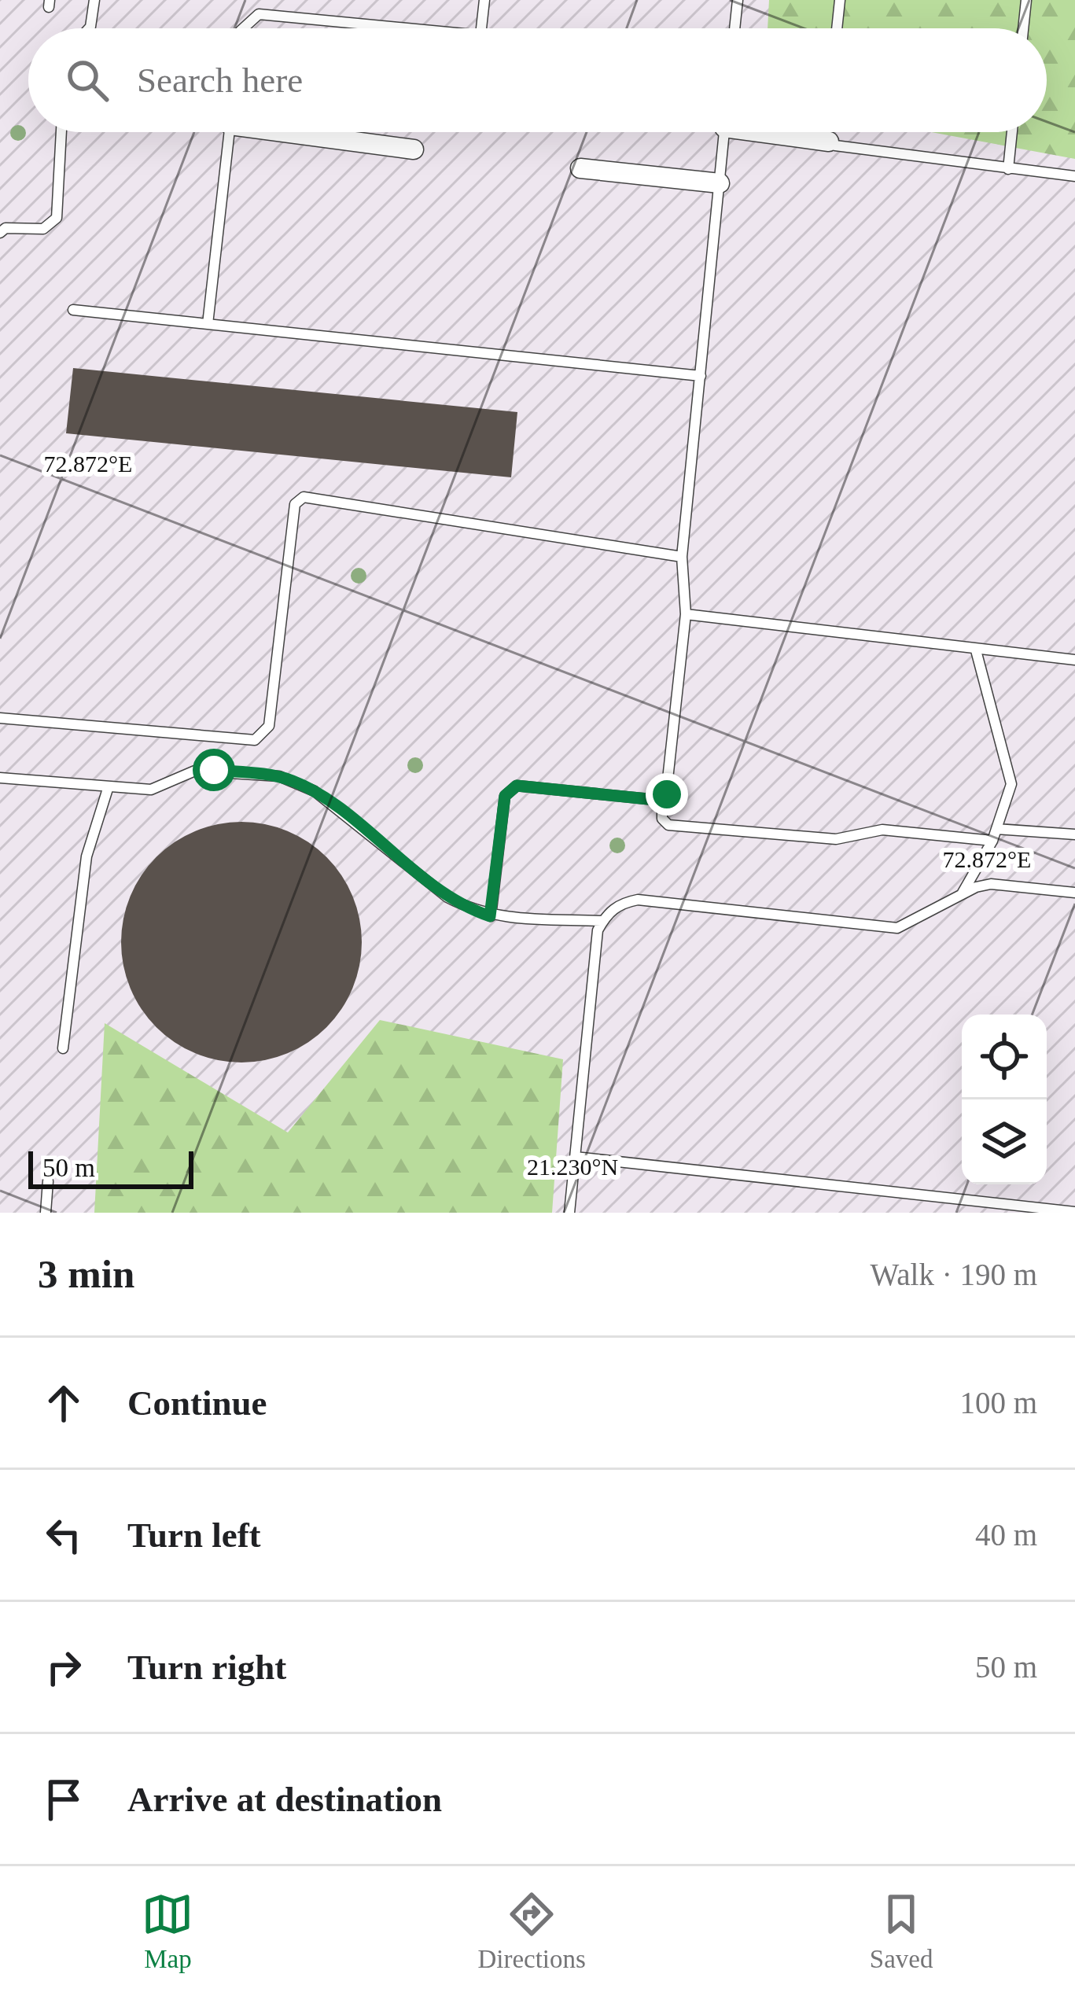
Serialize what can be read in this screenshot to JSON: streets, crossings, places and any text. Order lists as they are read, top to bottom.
{
  "scale_bar": "50 m",
  "page": {
    "search": "Search here",
    "scale": "50 m",
    "heading": ["3 min", "Walk · 190 m"],
    "list": [
      ["Continue", "100 m"],
      ["Turn left", "40 m"],
      ["Turn right", "50 m"],
      "Arrive at destination"
    ],
    "nav": ["Map", "Directions", "Saved"]
  },
  "coordinates": ["72.872°E", "21.230°N"]
}
